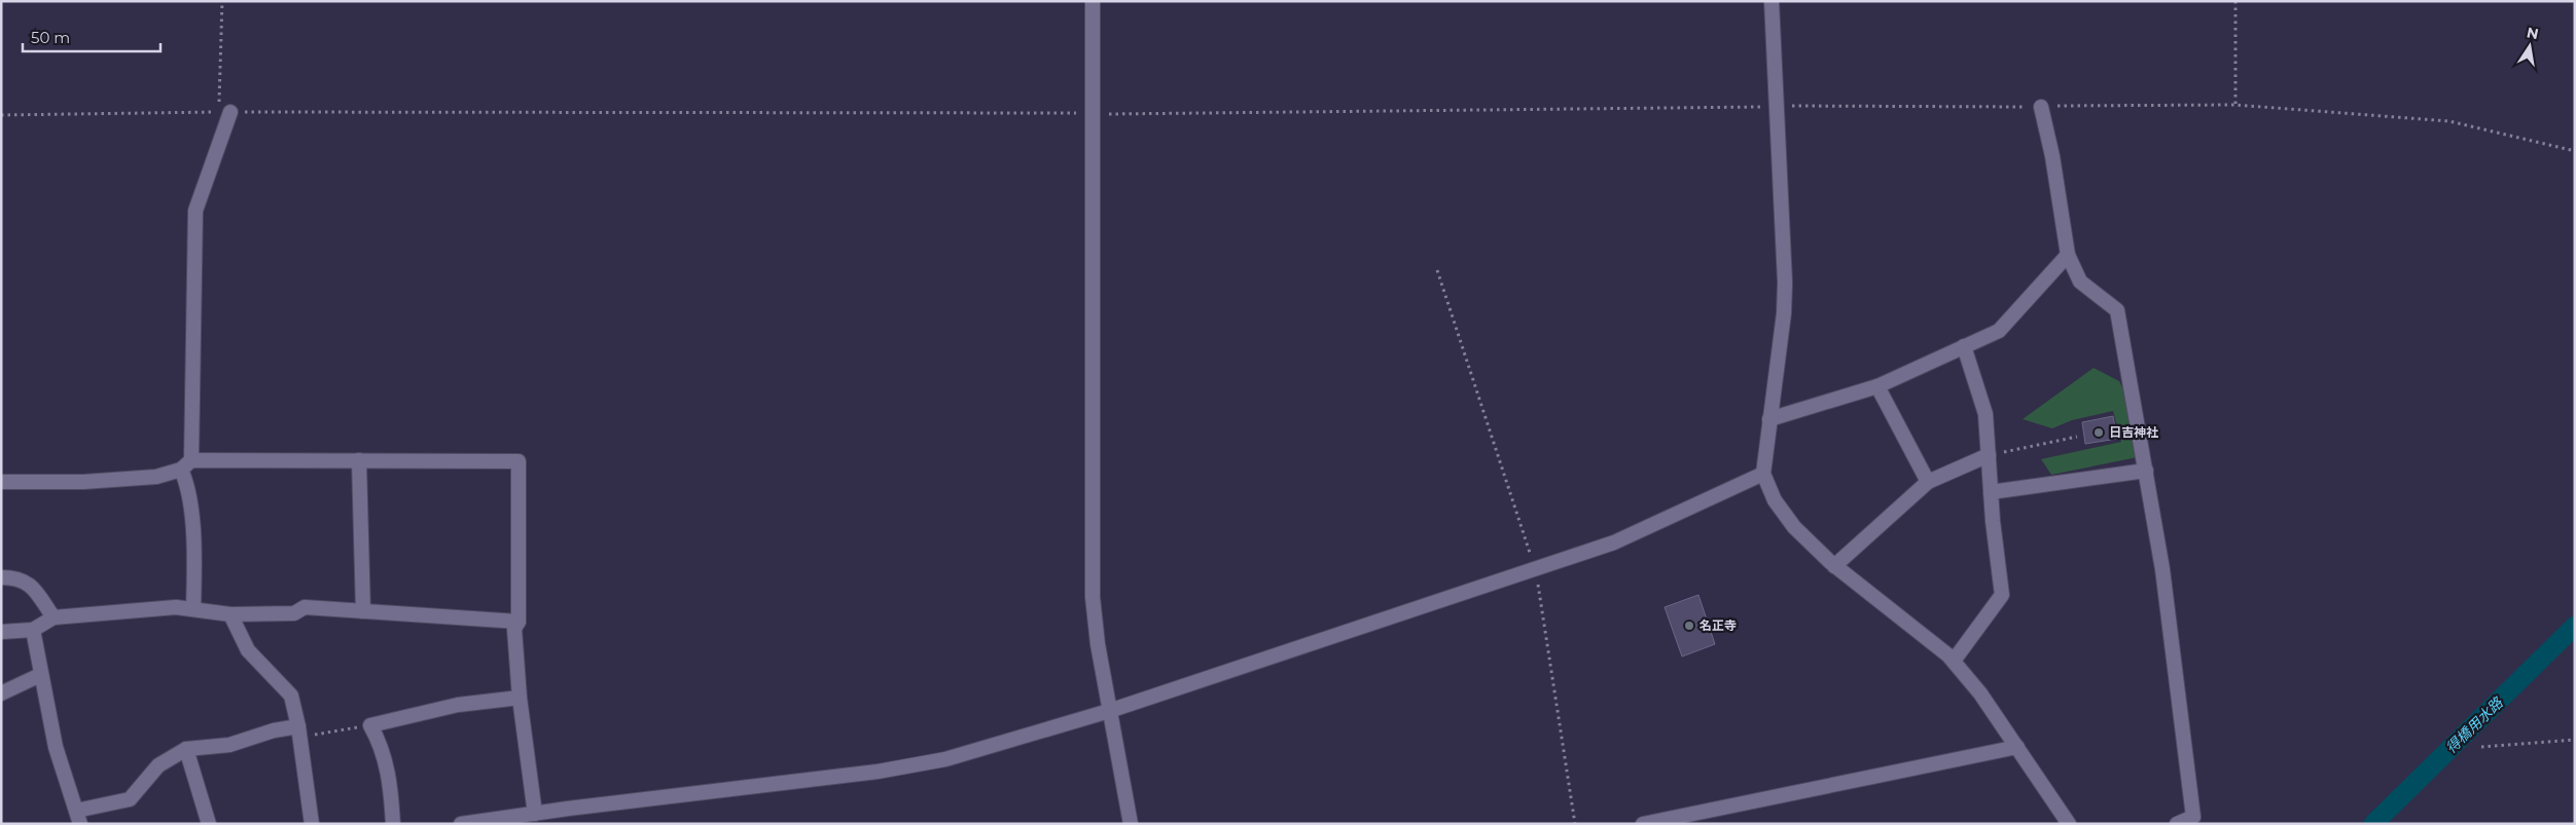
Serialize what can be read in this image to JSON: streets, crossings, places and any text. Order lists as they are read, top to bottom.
{
  "water": ["得橋用水路"],
  "places": ["日吉神社", "名正寺"],
  "scale_bar": "50 m",
  "north": "top"
}
